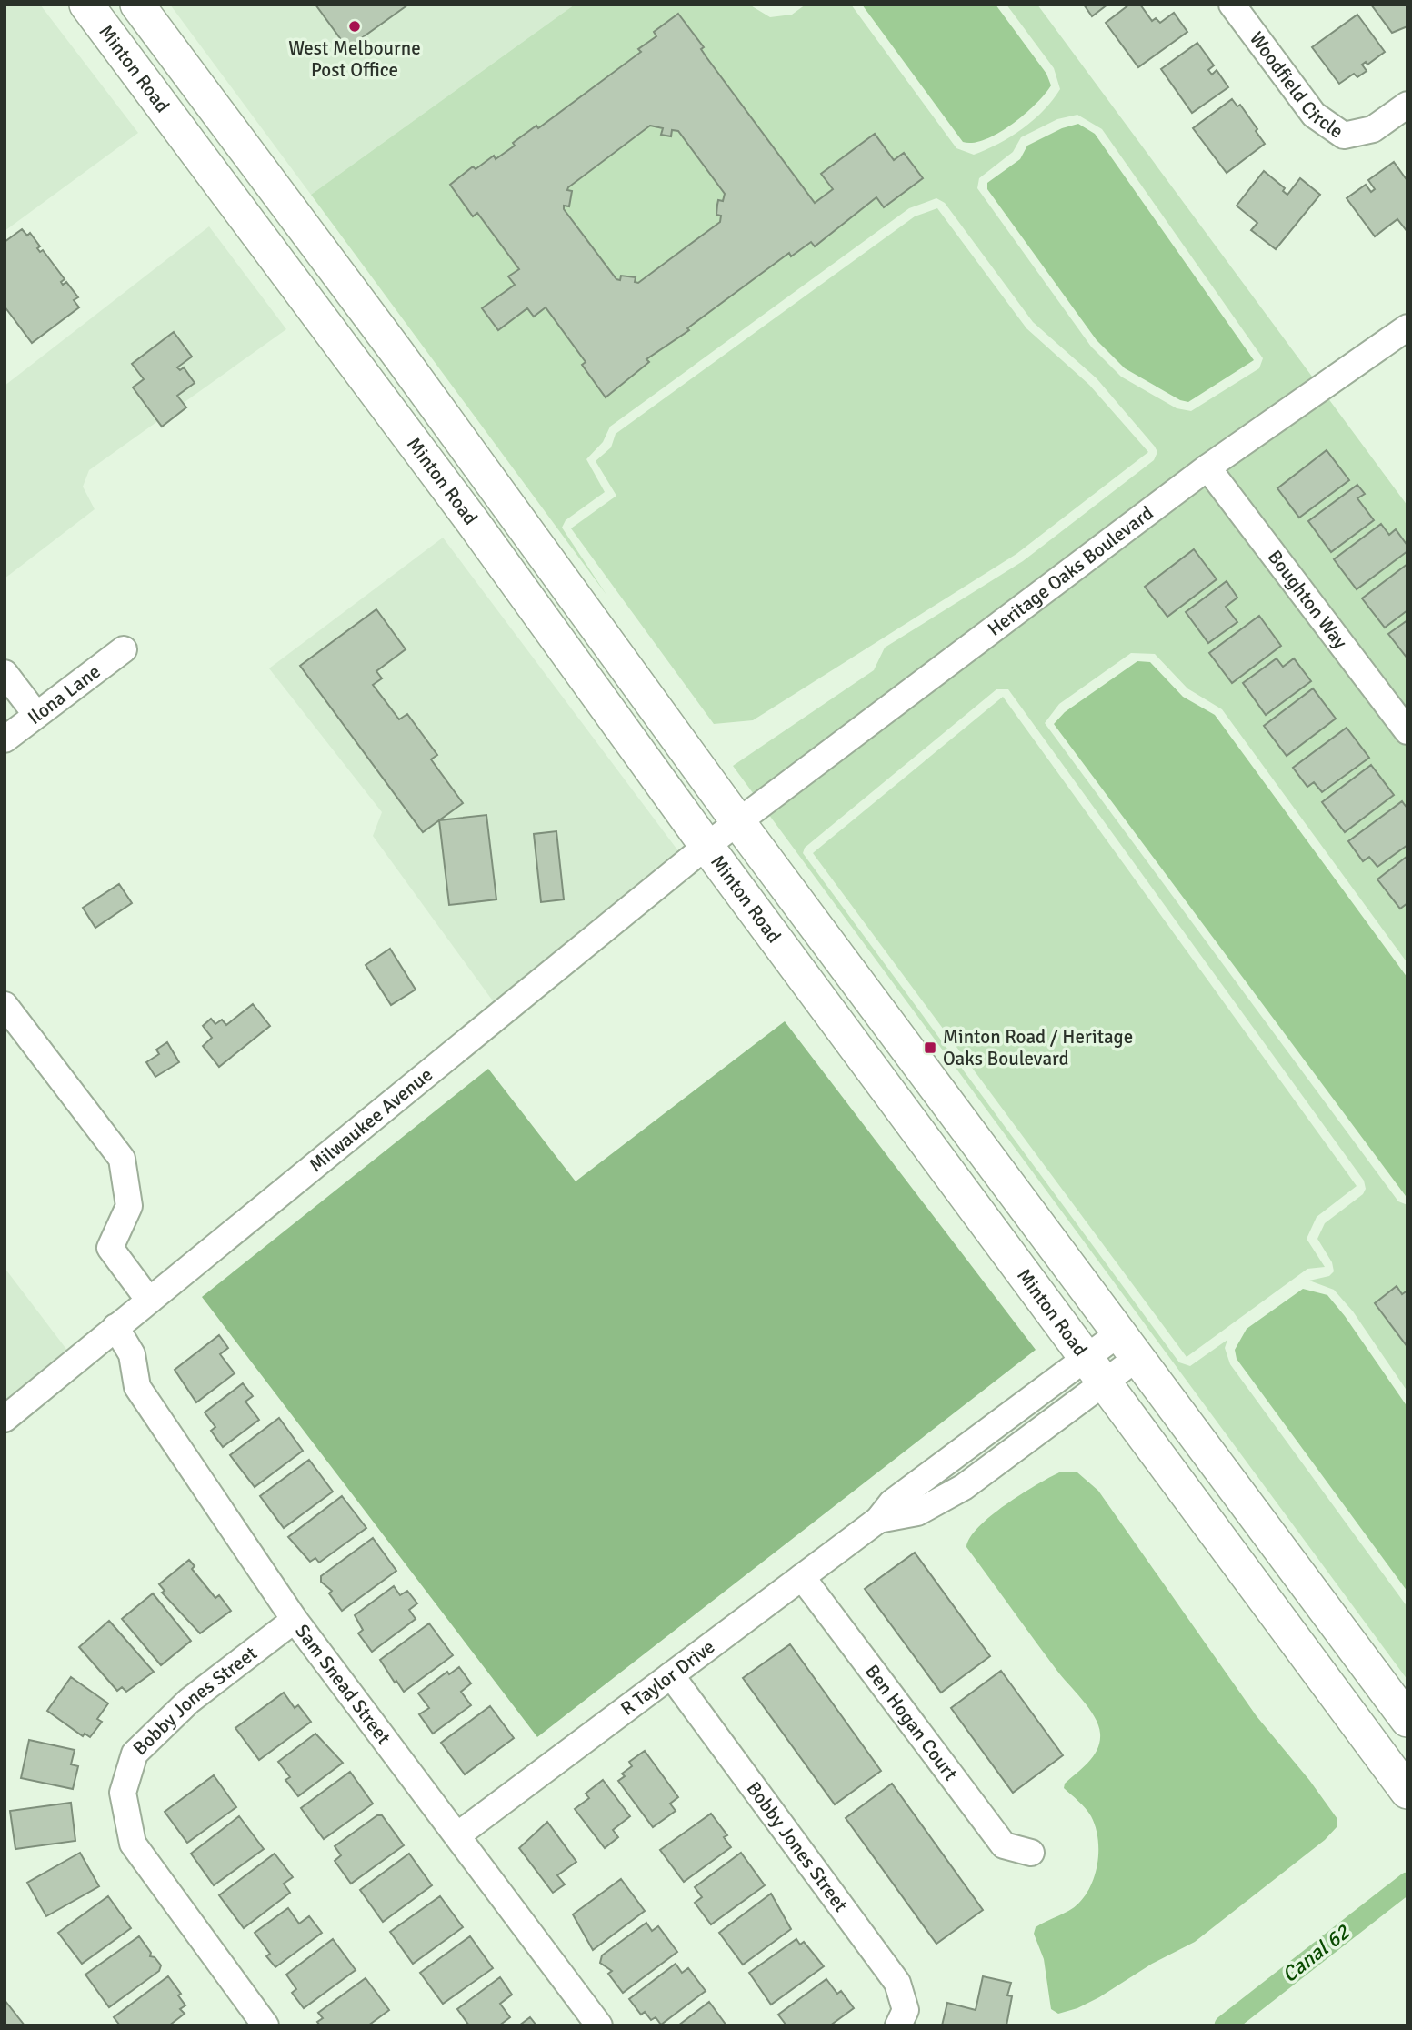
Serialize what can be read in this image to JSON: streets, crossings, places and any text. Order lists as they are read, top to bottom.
{
  "streets": {
    "main road": ["Minton Road"],
    "street": [
      "Woodfield Circle",
      "Heritage Oaks Boulevard",
      "Boughton Way",
      "Ilona Lane",
      "Milwaukee Avenue",
      "R Taylor Drive",
      "Sam Snead Street",
      "Bobby Jones Street",
      "Ben Hogan Court"
    ]
  },
  "crossings": [
    ["Minton Road", "Heritage Oaks Boulevard"],
    ["Minton Road", "Milwaukee Avenue"],
    ["Minton Road", "R Taylor Drive"],
    ["Heritage Oaks Boulevard", "Boughton Way"],
    ["Heritage Oaks Boulevard", "Milwaukee Avenue"],
    ["Milwaukee Avenue", "Sam Snead Street"],
    ["R Taylor Drive", "Sam Snead Street"],
    ["R Taylor Drive", "Bobby Jones Street"],
    ["R Taylor Drive", "Ben Hogan Court"],
    ["Sam Snead Street", "Bobby Jones Street"]
  ],
  "water": ["Canal 62"],
  "places": {
    "other": ["West Melbourne Post Office"],
    "transit": ["Minton Road / Heritage Oaks Boulevard"]
  }
}
